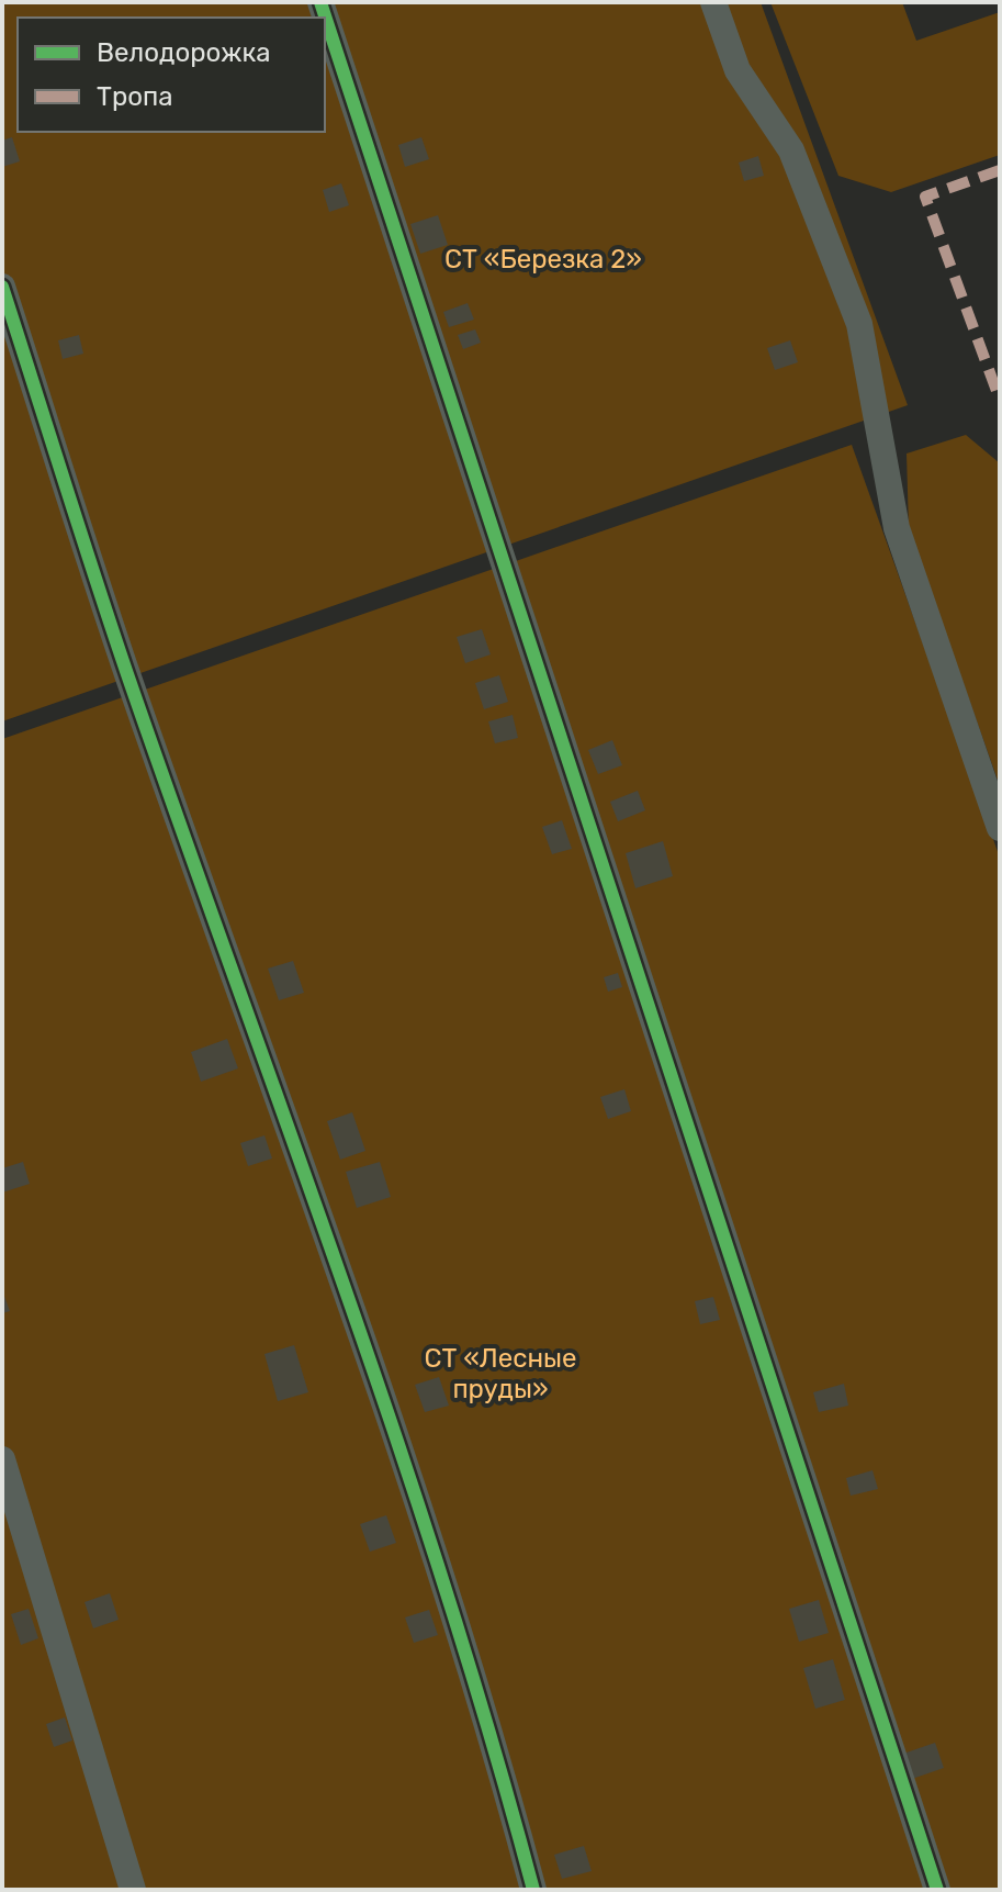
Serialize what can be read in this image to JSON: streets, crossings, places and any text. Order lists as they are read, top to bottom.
{
  "parks": ["СТ «Березка 2»", "СТ «Лесные пруды»"],
  "legend": ["Велодорожка", "Тропа"]
}
